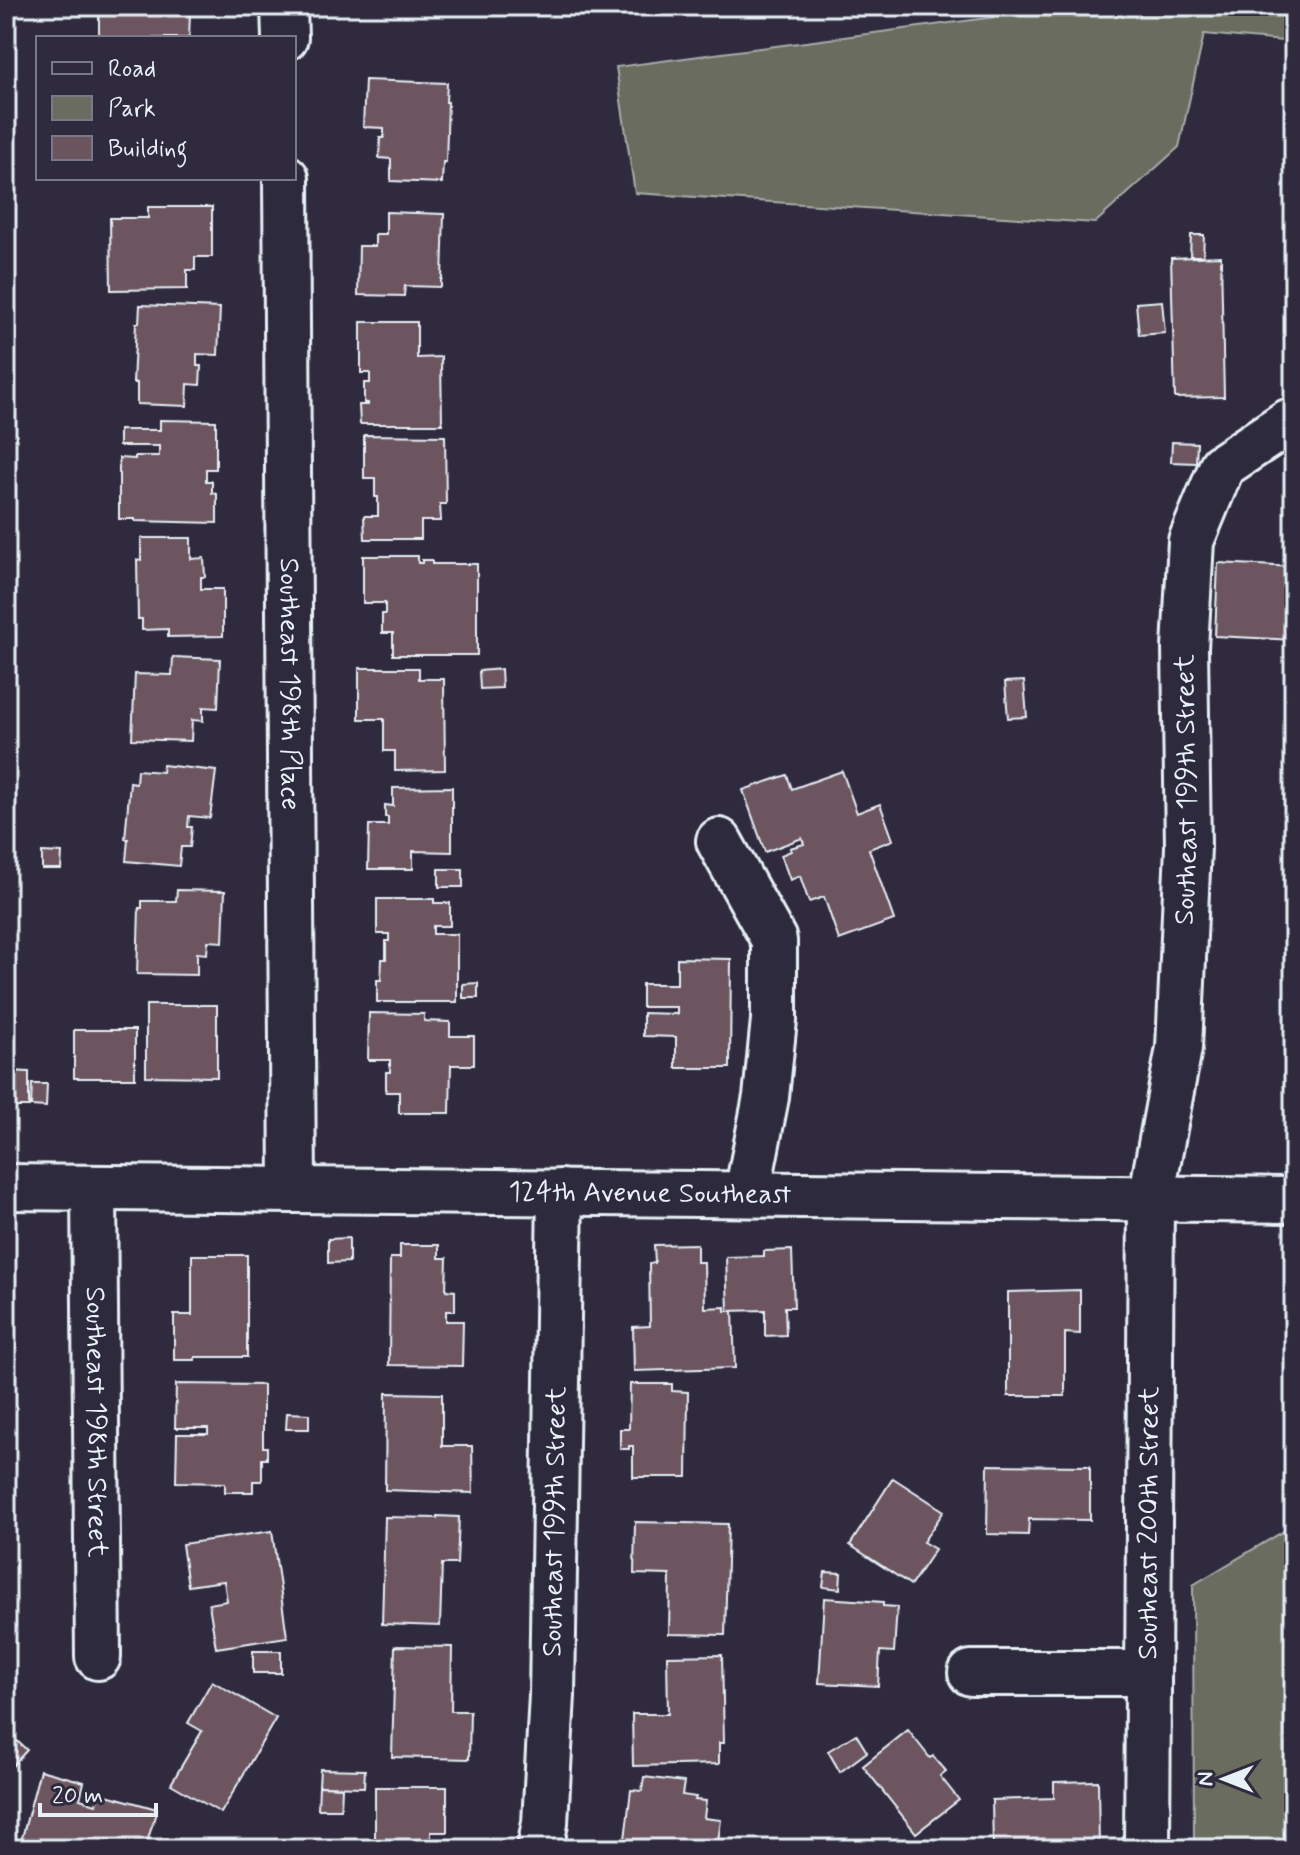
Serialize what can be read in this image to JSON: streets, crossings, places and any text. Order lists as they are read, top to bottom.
{
  "streets": {
    "street": [
      "Southeast 198th Place",
      "Southeast 199th Street",
      "124th Avenue Southeast",
      "Southeast 198th Street",
      "Southeast 200th Street"
    ]
  },
  "crossings": [
    ["Southeast 198th Place", "124th Avenue Southeast"],
    ["Southeast 199th Street", "124th Avenue Southeast"],
    ["Southeast 199th Street", "Southeast 200th Street"],
    ["124th Avenue Southeast", "Southeast 198th Street"],
    ["124th Avenue Southeast", "Southeast 200th Street"]
  ],
  "legend": ["Road", "Park", "Building"],
  "scale_bar": "20 m",
  "north": "left"
}
